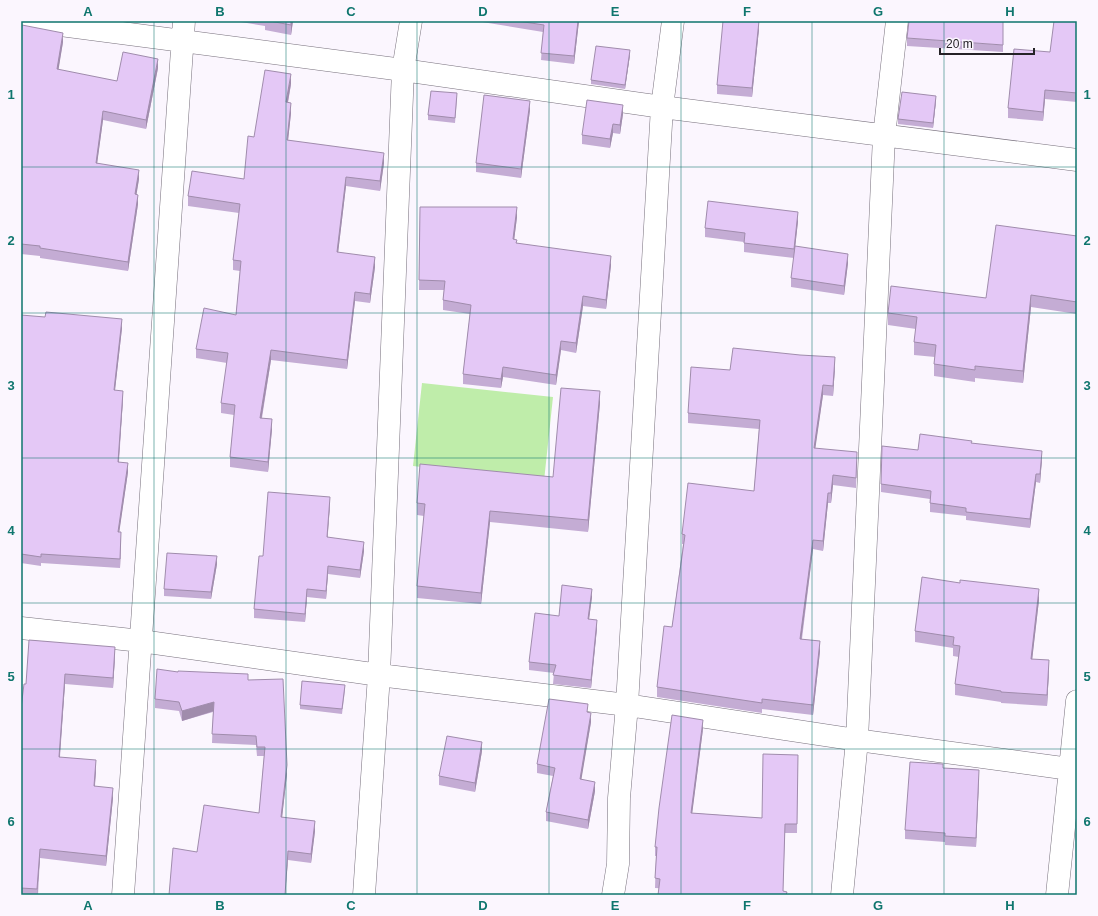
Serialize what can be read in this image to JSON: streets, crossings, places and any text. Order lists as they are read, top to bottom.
{
  "scale_bar": "20 m",
  "grid": {
    "columns": [
      "A",
      "B",
      "C",
      "D",
      "E",
      "F",
      "G",
      "H"
    ],
    "rows": [
      "1",
      "2",
      "3",
      "4",
      "5",
      "6"
    ]
  }
}
